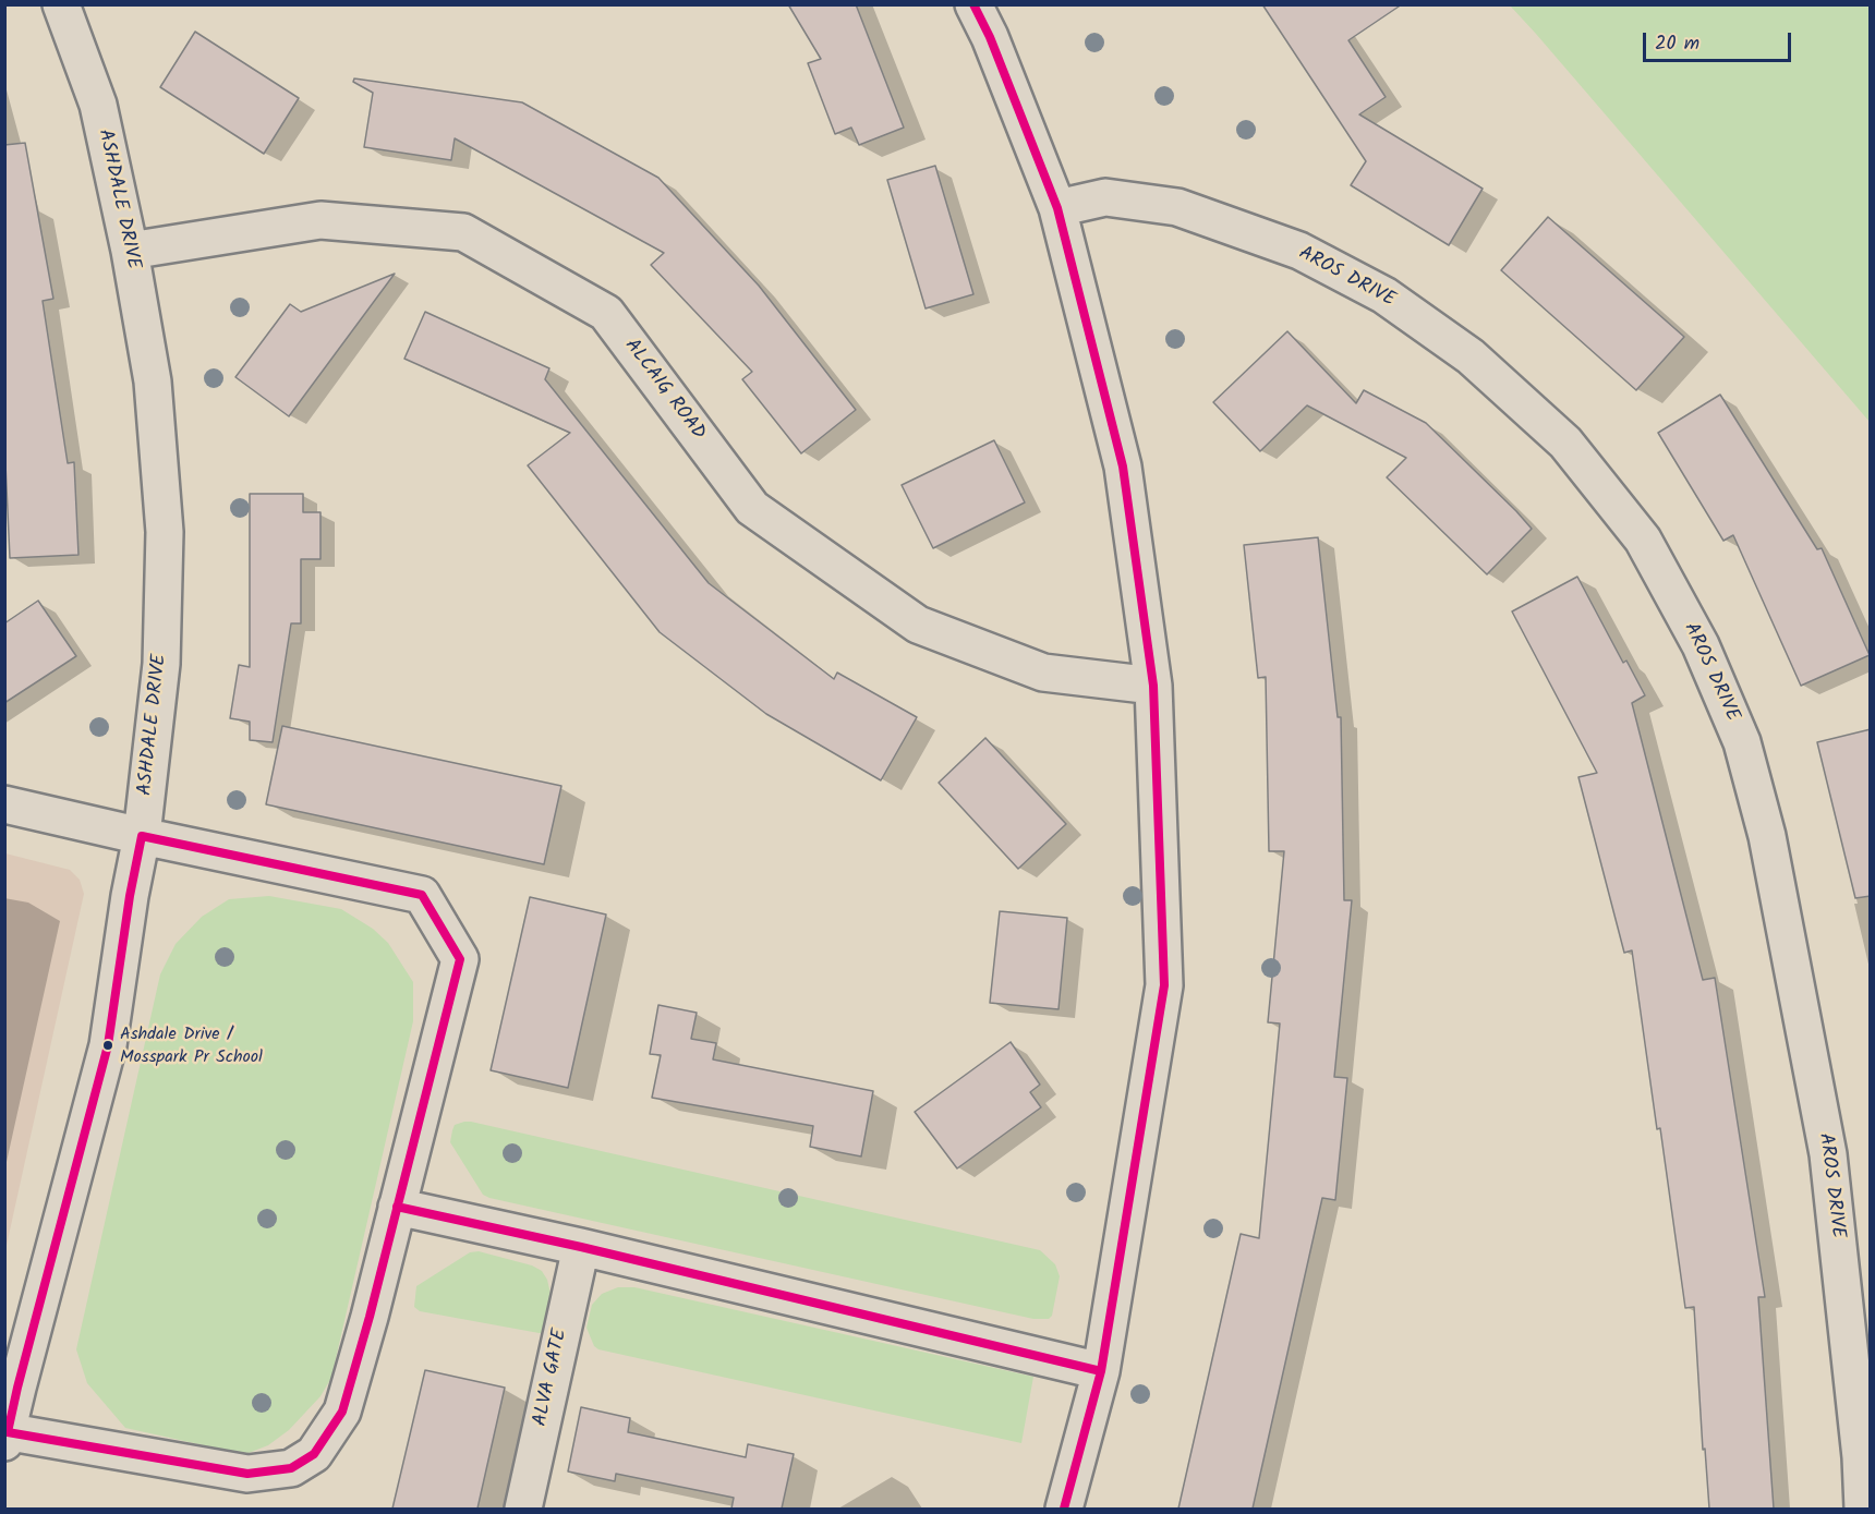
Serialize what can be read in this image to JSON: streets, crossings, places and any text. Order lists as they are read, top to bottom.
{
  "streets": {
    "street": [
      "ASHDALE DRIVE",
      "AROS DRIVE",
      "ALCAIG ROAD",
      "ALVA GATE"
    ]
  },
  "crossings": [
    ["ASHDALE DRIVE", "ALCAIG ROAD"]
  ],
  "places": ["Ashdale Drive / Mosspark Pr School"],
  "scale_bar": "20 m"
}
